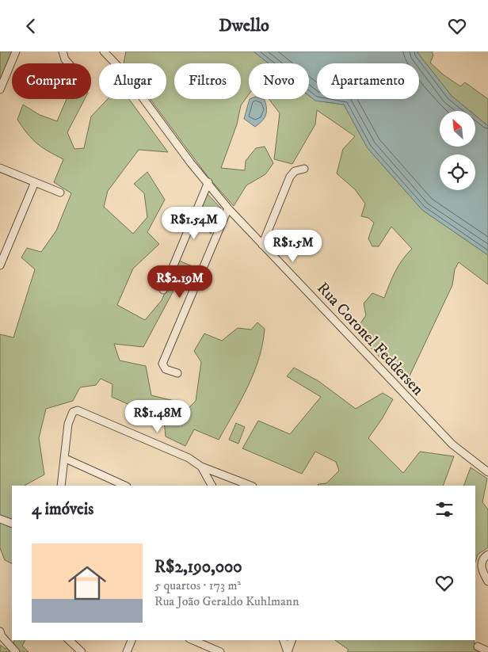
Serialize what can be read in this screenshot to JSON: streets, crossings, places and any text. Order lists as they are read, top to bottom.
{
  "streets": {
    "street": ["Rua Coronel Feddersen"]
  },
  "north": "top left",
  "page": {
    "header": "Dwello",
    "chip": [
      "Comprar",
      "Alugar",
      "Filtros",
      "Novo",
      "Apartamento"
    ],
    "price": [
      "R$1.54M",
      "R$1.5M",
      "R$2.19M",
      "R$1.48M"
    ],
    "heading": "4 imóveis",
    "list": [
      {
        "name": "R$2,190,000",
        "note": "5 quartos · 173 m² · Rua João Geraldo Kuhlmann"
      }
    ]
  }
}
